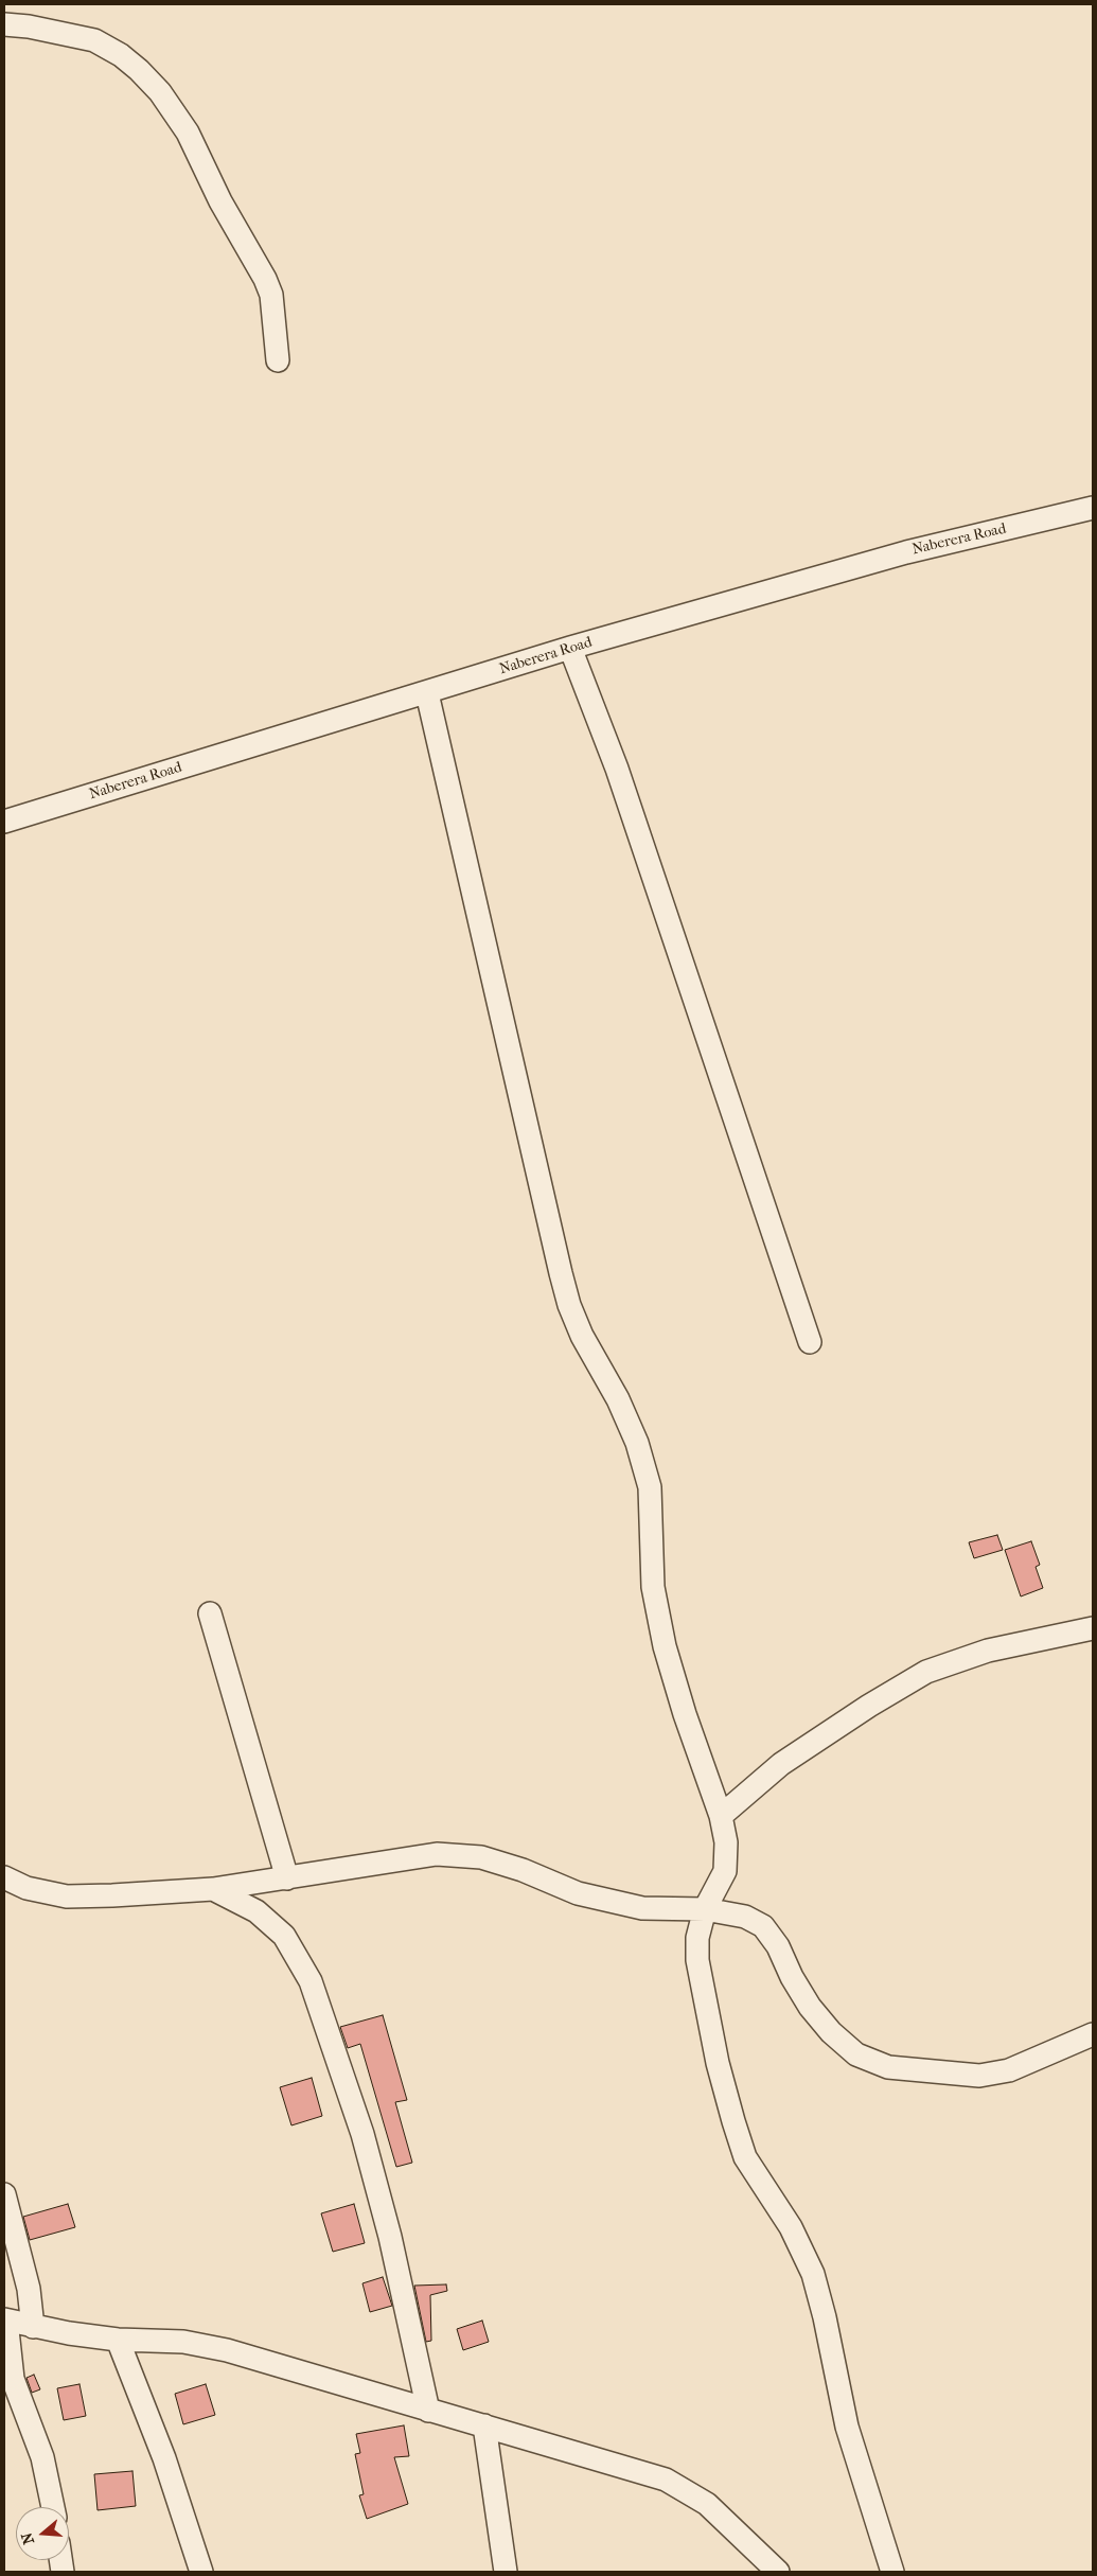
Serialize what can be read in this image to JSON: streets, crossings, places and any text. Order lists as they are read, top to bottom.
{
  "streets": {
    "street": ["Naberera Road"]
  },
  "north": "left"
}
